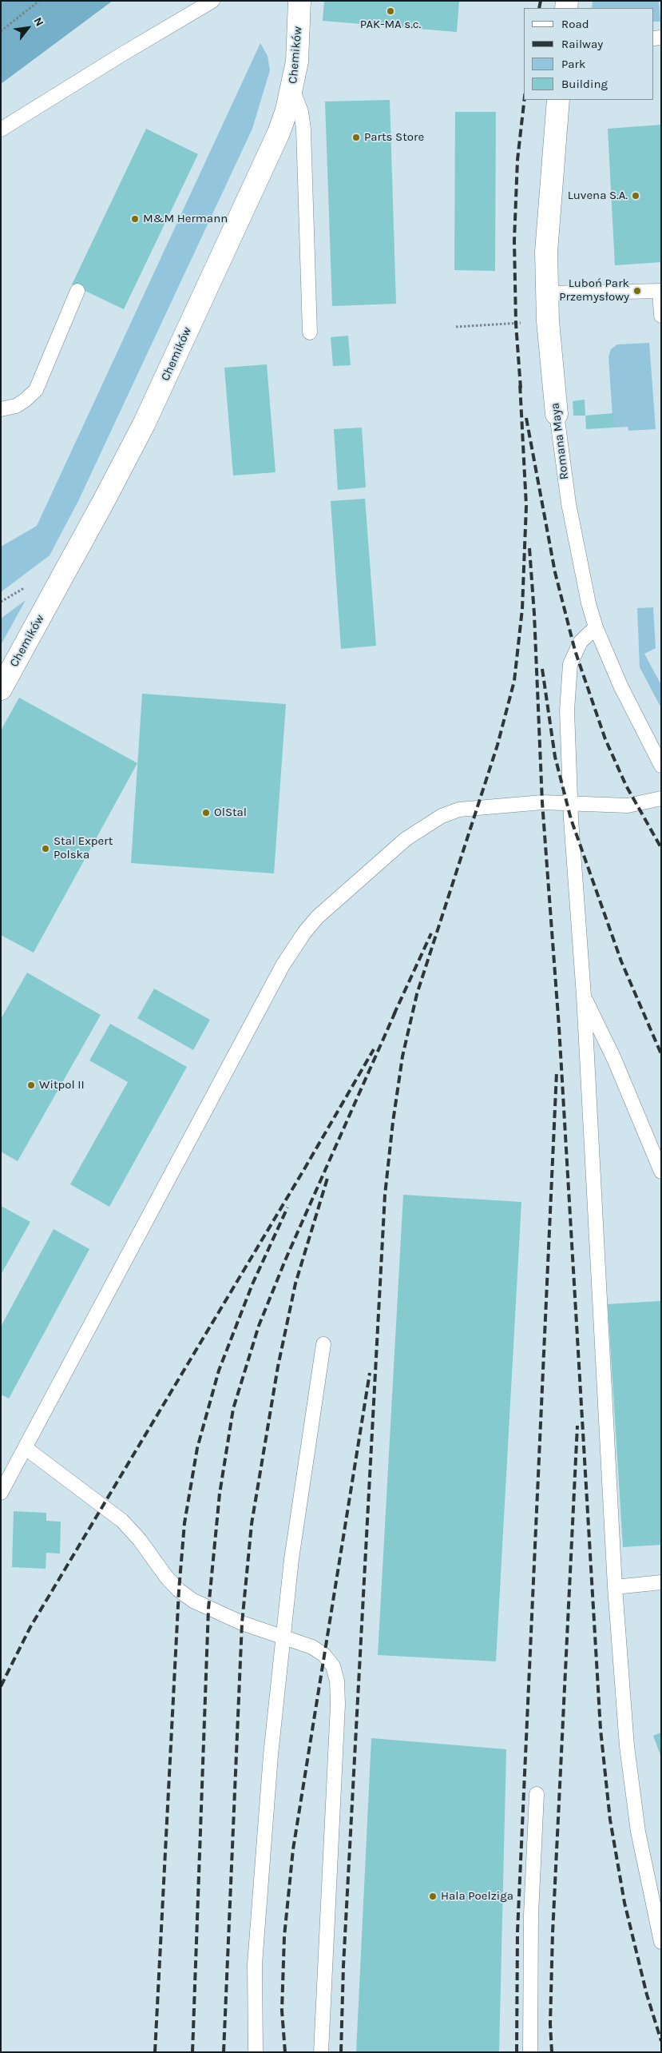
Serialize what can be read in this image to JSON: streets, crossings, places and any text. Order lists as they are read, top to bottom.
{
  "streets": {
    "street": ["Chemików", "Romana Maya"]
  },
  "places": [
    "PAK-MA s.c.",
    "Parts Store",
    "Luvena S.A.",
    "M&M Hermann",
    "Luboń Park Przemysłowy",
    "OlStal",
    "Stal Expert Polska",
    "Witpol II",
    "Hala Poelziga"
  ],
  "legend": [
    "Road",
    "Railway",
    "Park",
    "Building"
  ],
  "north": "top right"
}
